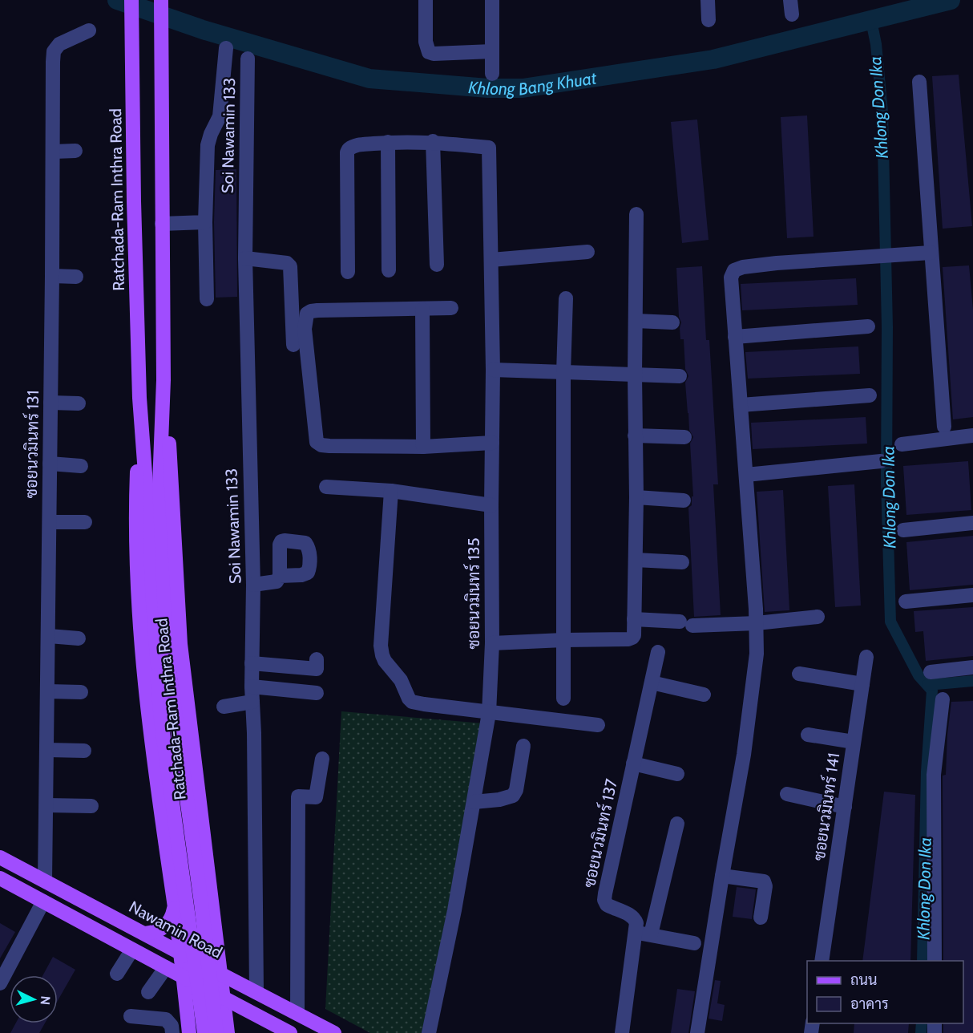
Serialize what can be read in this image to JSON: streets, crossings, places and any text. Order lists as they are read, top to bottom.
{
  "streets": {
    "main road": ["Ratchada-Ram Inthra Road", "Nawamin Road"],
    "street": [
      "Soi Nawamin 133",
      "ซอยนวมินทร์ 131",
      "ซอยนวมินทร์ 135",
      "ซอยนวมินทร์ 141",
      "ซอยนวมินทร์ 137"
    ]
  },
  "crossings": [
    ["Soi Nawamin 133", "Nawamin Road"],
    ["Ratchada-Ram Inthra Road", "Nawamin Road"],
    ["ซอยนวมินทร์ 131", "Nawamin Road"]
  ],
  "water": ["Khlong Bang Khuat", "Khlong Don Ika"],
  "legend": ["ถนน", "อาคาร"],
  "north": "right"
}
